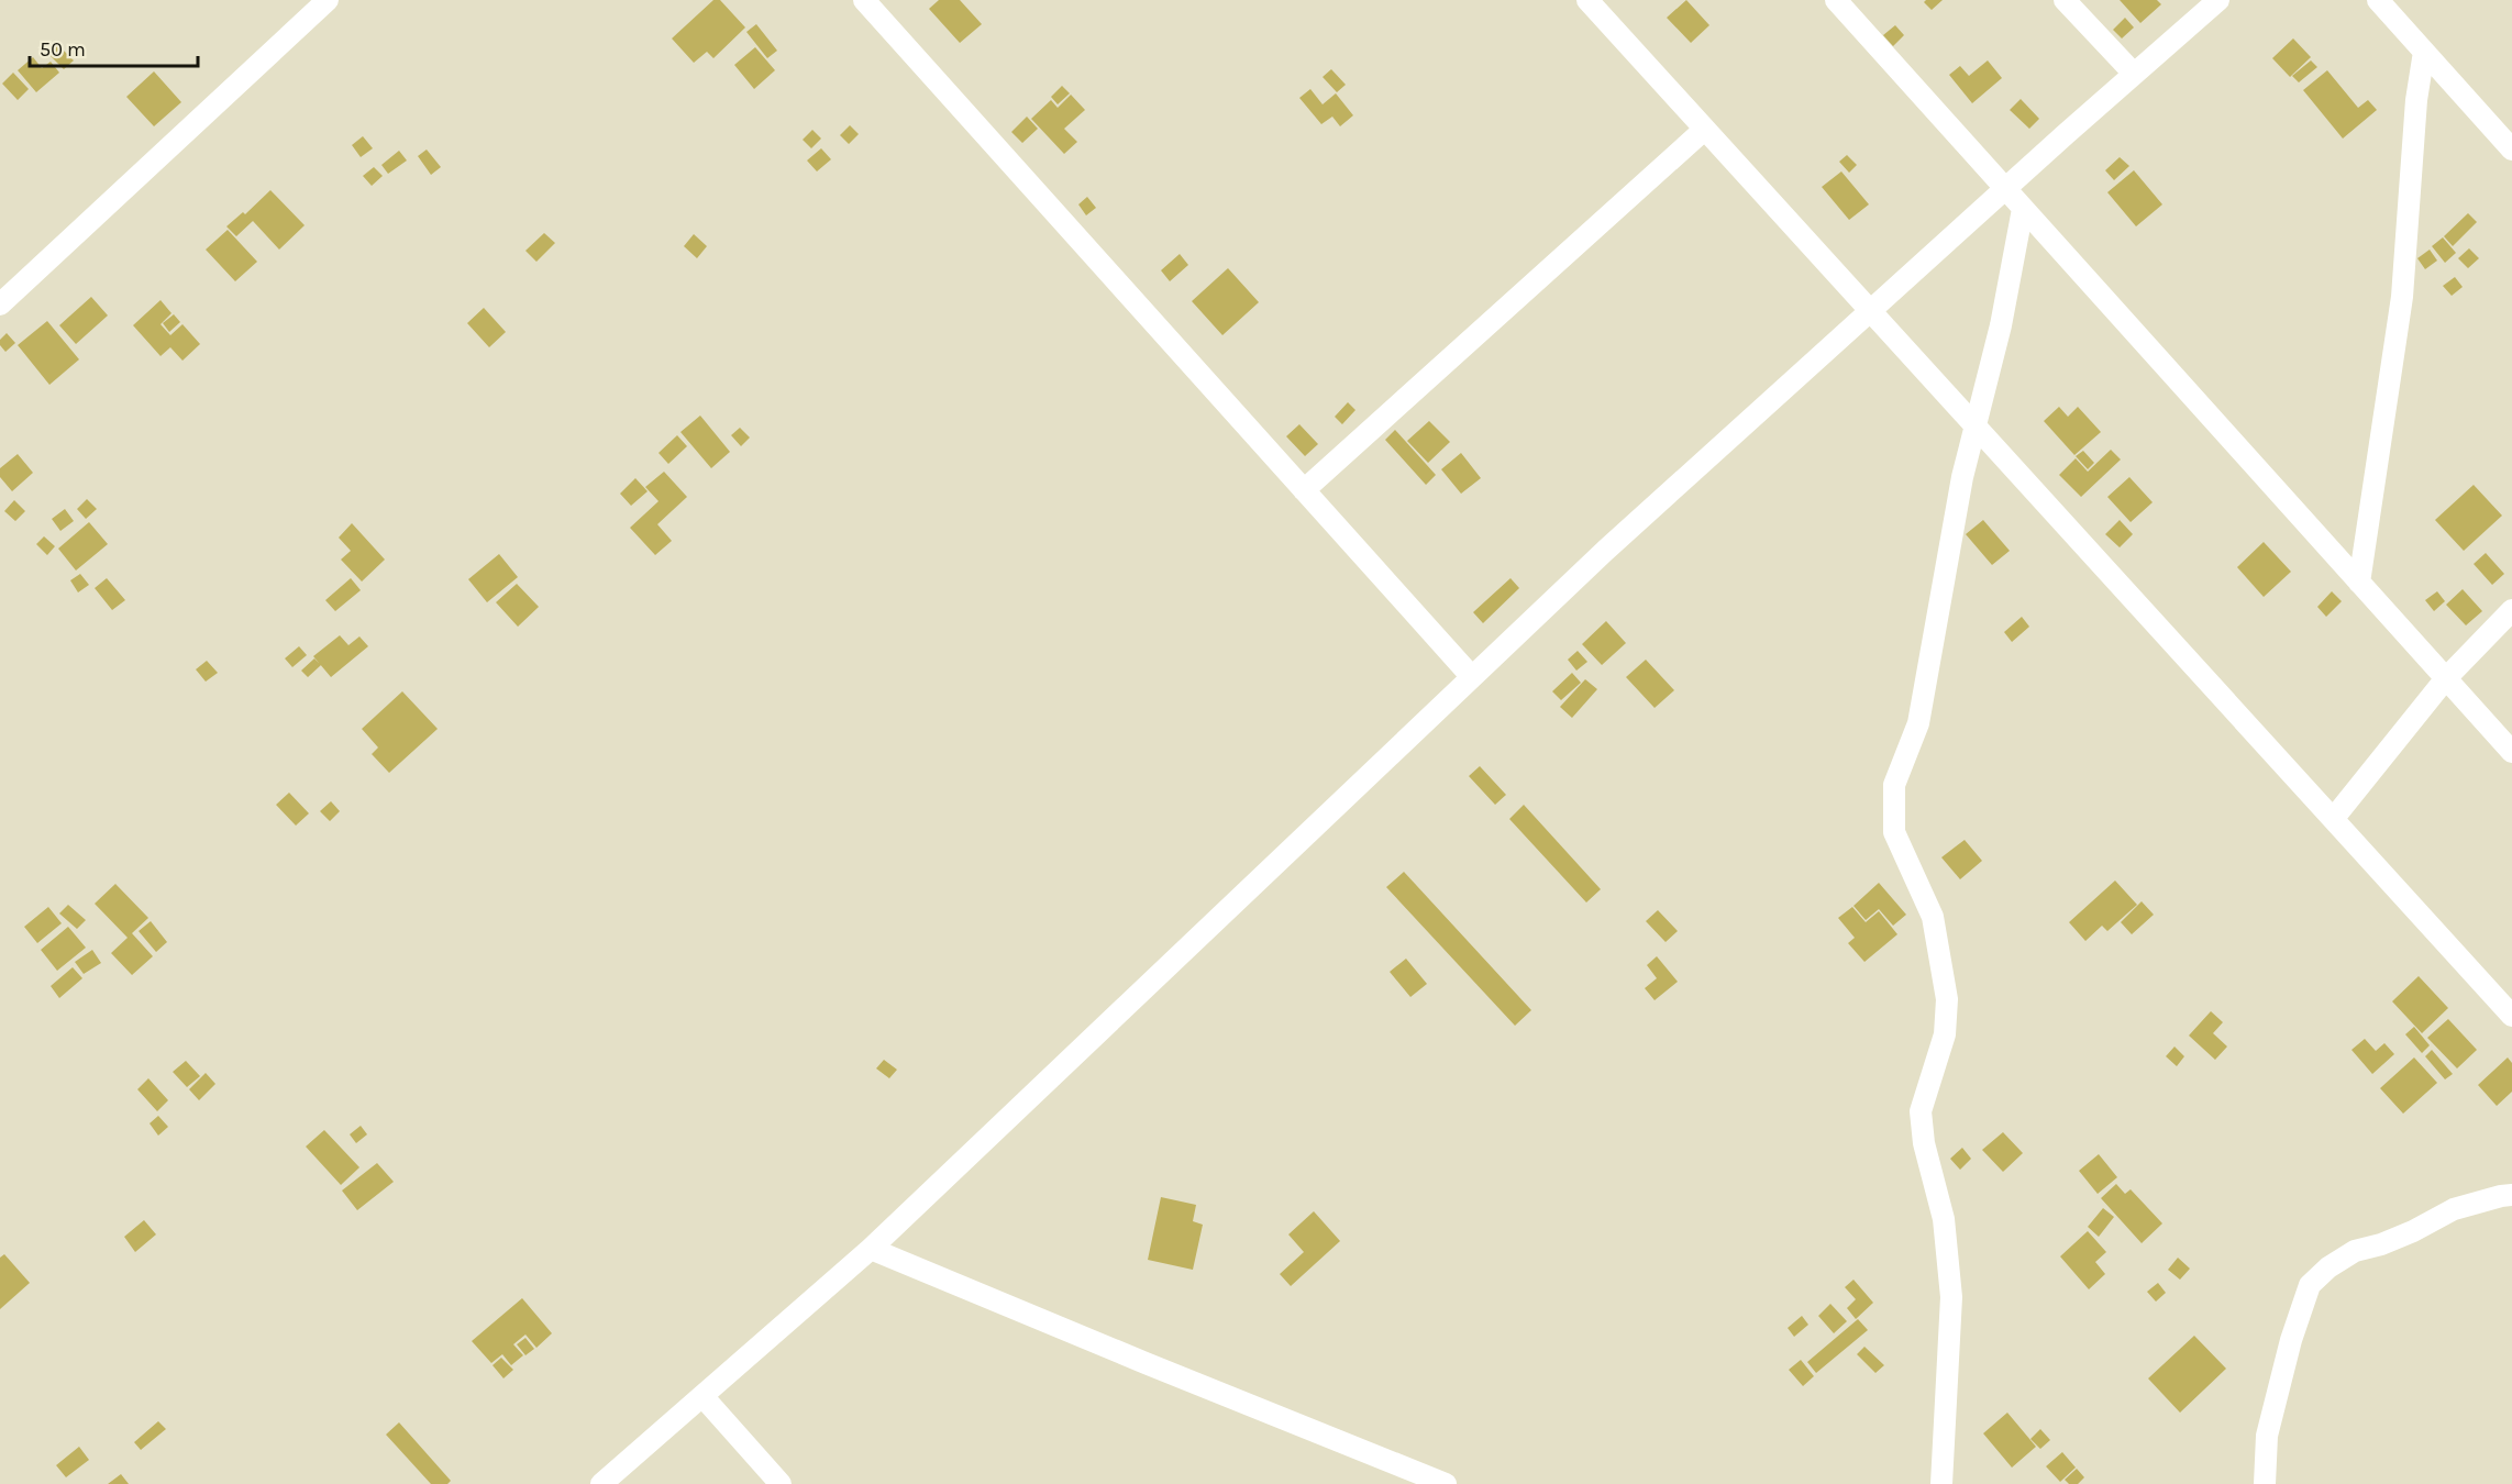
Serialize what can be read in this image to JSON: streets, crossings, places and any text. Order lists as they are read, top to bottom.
{
  "scale_bar": "50 m"
}
